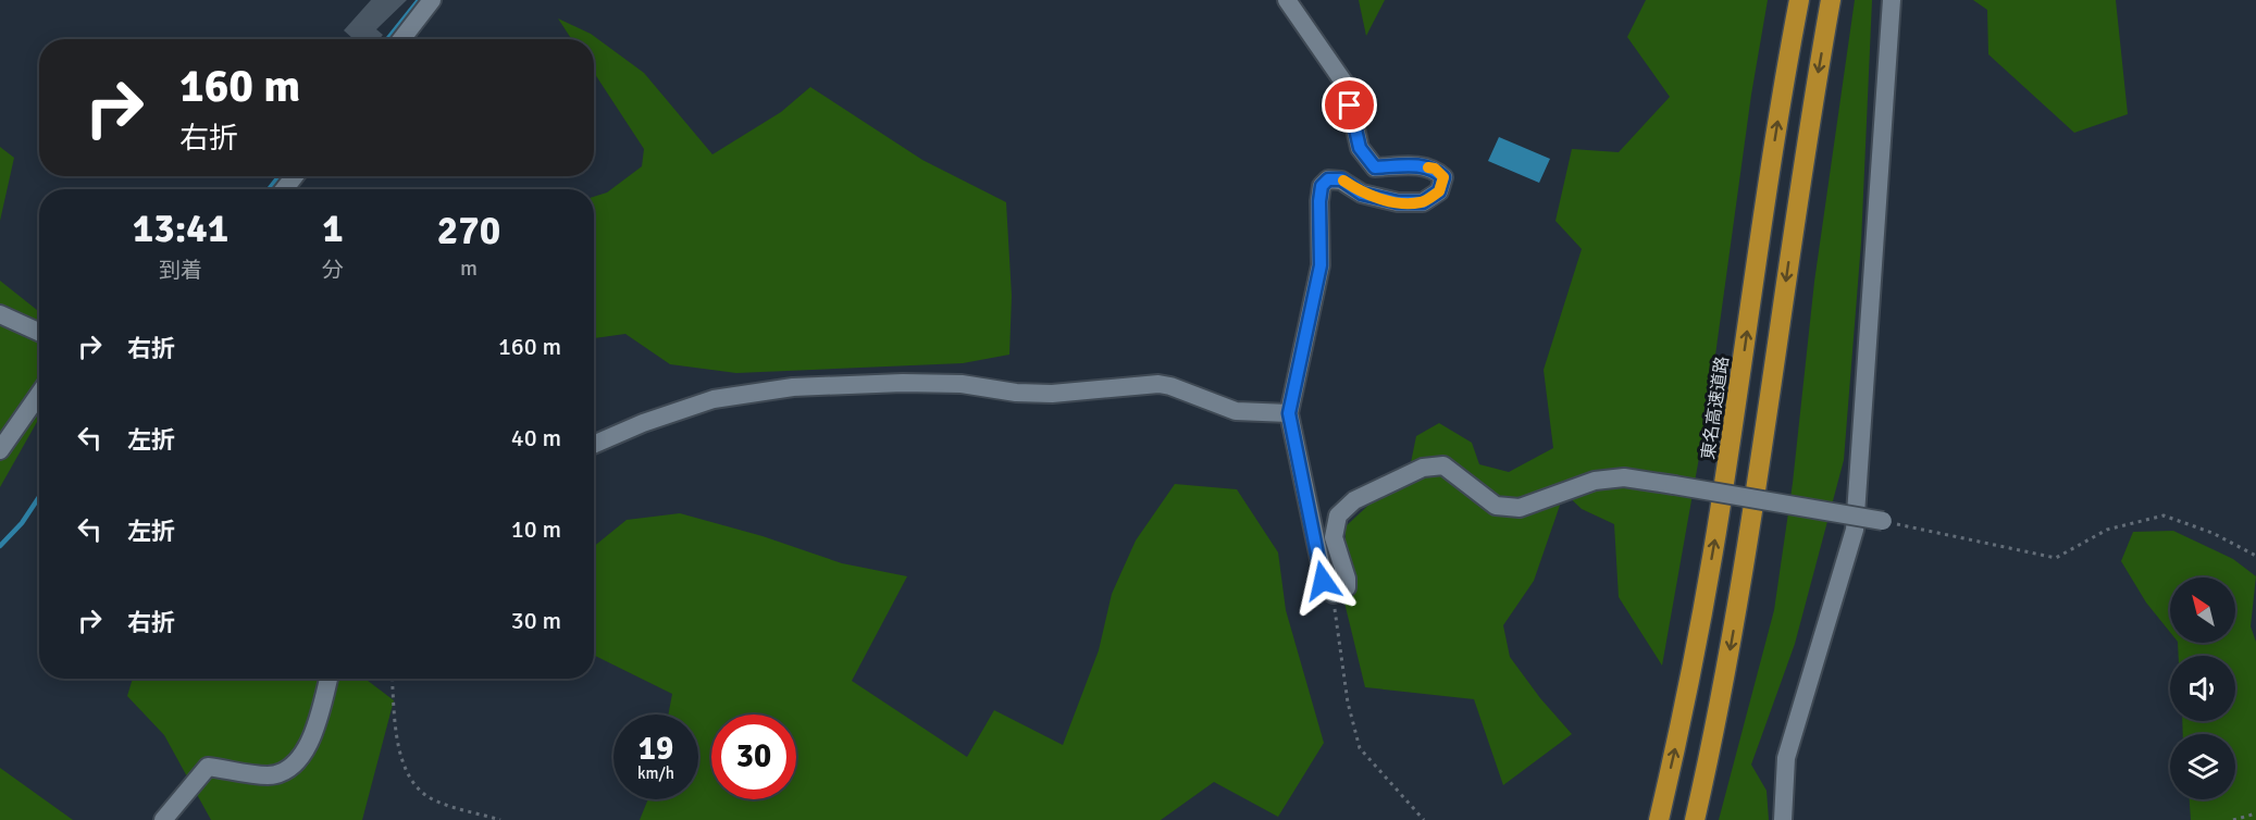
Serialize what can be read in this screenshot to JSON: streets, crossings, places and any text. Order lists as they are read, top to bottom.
{
  "streets": {
    "highway": ["東名高速道路"]
  },
  "north": "top left",
  "page": {
    "turn": ["160 m", "右折"],
    "eta": [
      "13:41",
      "到着",
      "1",
      "分",
      "270",
      "m"
    ],
    "list": [
      {
        "name": "右折",
        "value": "160 m"
      },
      {
        "name": "左折",
        "value": "40 m"
      },
      {
        "name": "左折",
        "value": "10 m"
      },
      {
        "name": "右折",
        "value": "30 m"
      }
    ],
    "speed": "19 km/h",
    "limit": "30"
  }
}
